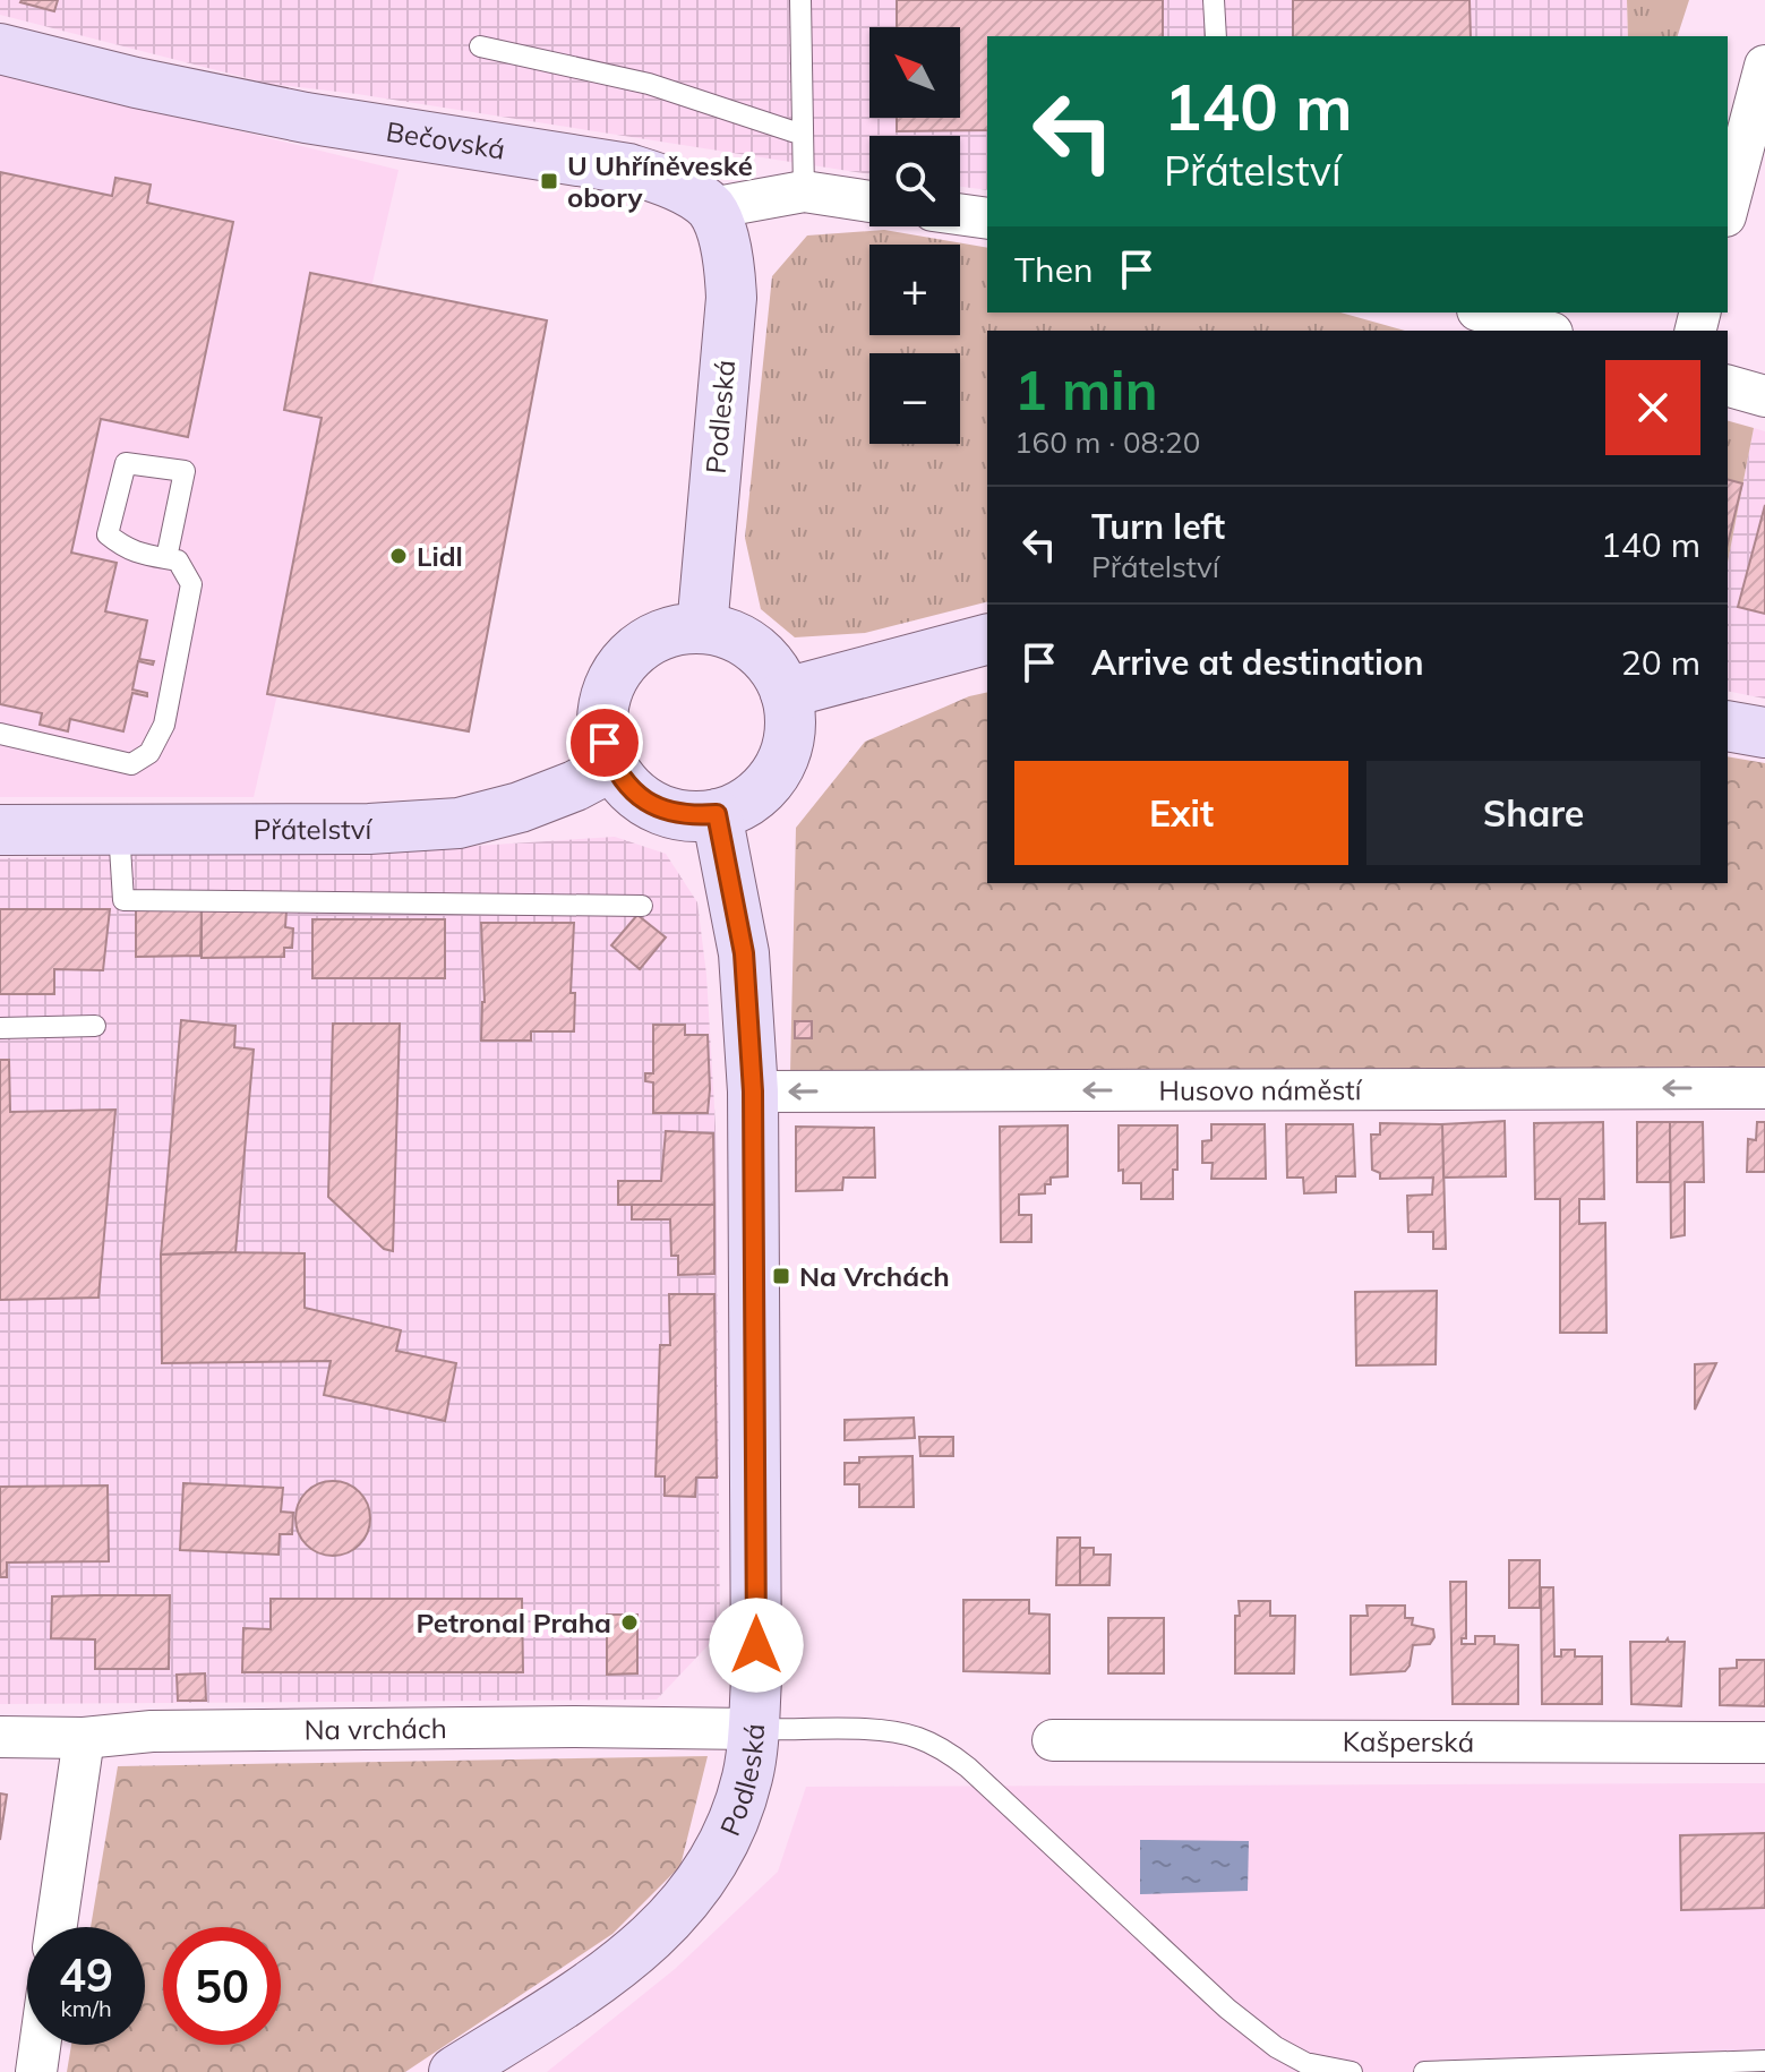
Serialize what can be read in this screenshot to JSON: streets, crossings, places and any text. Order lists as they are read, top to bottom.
{
  "streets": {
    "main road": ["Bečovská", "Podleská", "Přátelství"],
    "street": ["Husovo náměstí", "Na vrchách", "Kašperská"]
  },
  "crossings": [
    ["Bečovská", "Podleská"],
    ["Podleská", "Přátelství"],
    ["Podleská", "Husovo náměstí"],
    ["Podleská", "Na vrchách"]
  ],
  "one_way": ["Husovo náměstí"],
  "places": {
    "transit": ["U Uhříněveské obory", "Na Vrchách"],
    "other": ["Lidl", "Petronal Praha"]
  },
  "north": "top left",
  "page": {
    "map_buttons": ["+", "−"],
    "turn": ["140 m", "Přátelství"],
    "then": "Then",
    "heading": ["1 min", "160 m · 08:20"],
    "list": [
      {
        "name": "Turn left",
        "note": "Přátelství",
        "value": "140 m"
      },
      {
        "name": "Arrive at destination",
        "value": "20 m"
      }
    ],
    "buttons": ["Exit", "Share"],
    "speed": "49 km/h",
    "limit": "50"
  }
}
